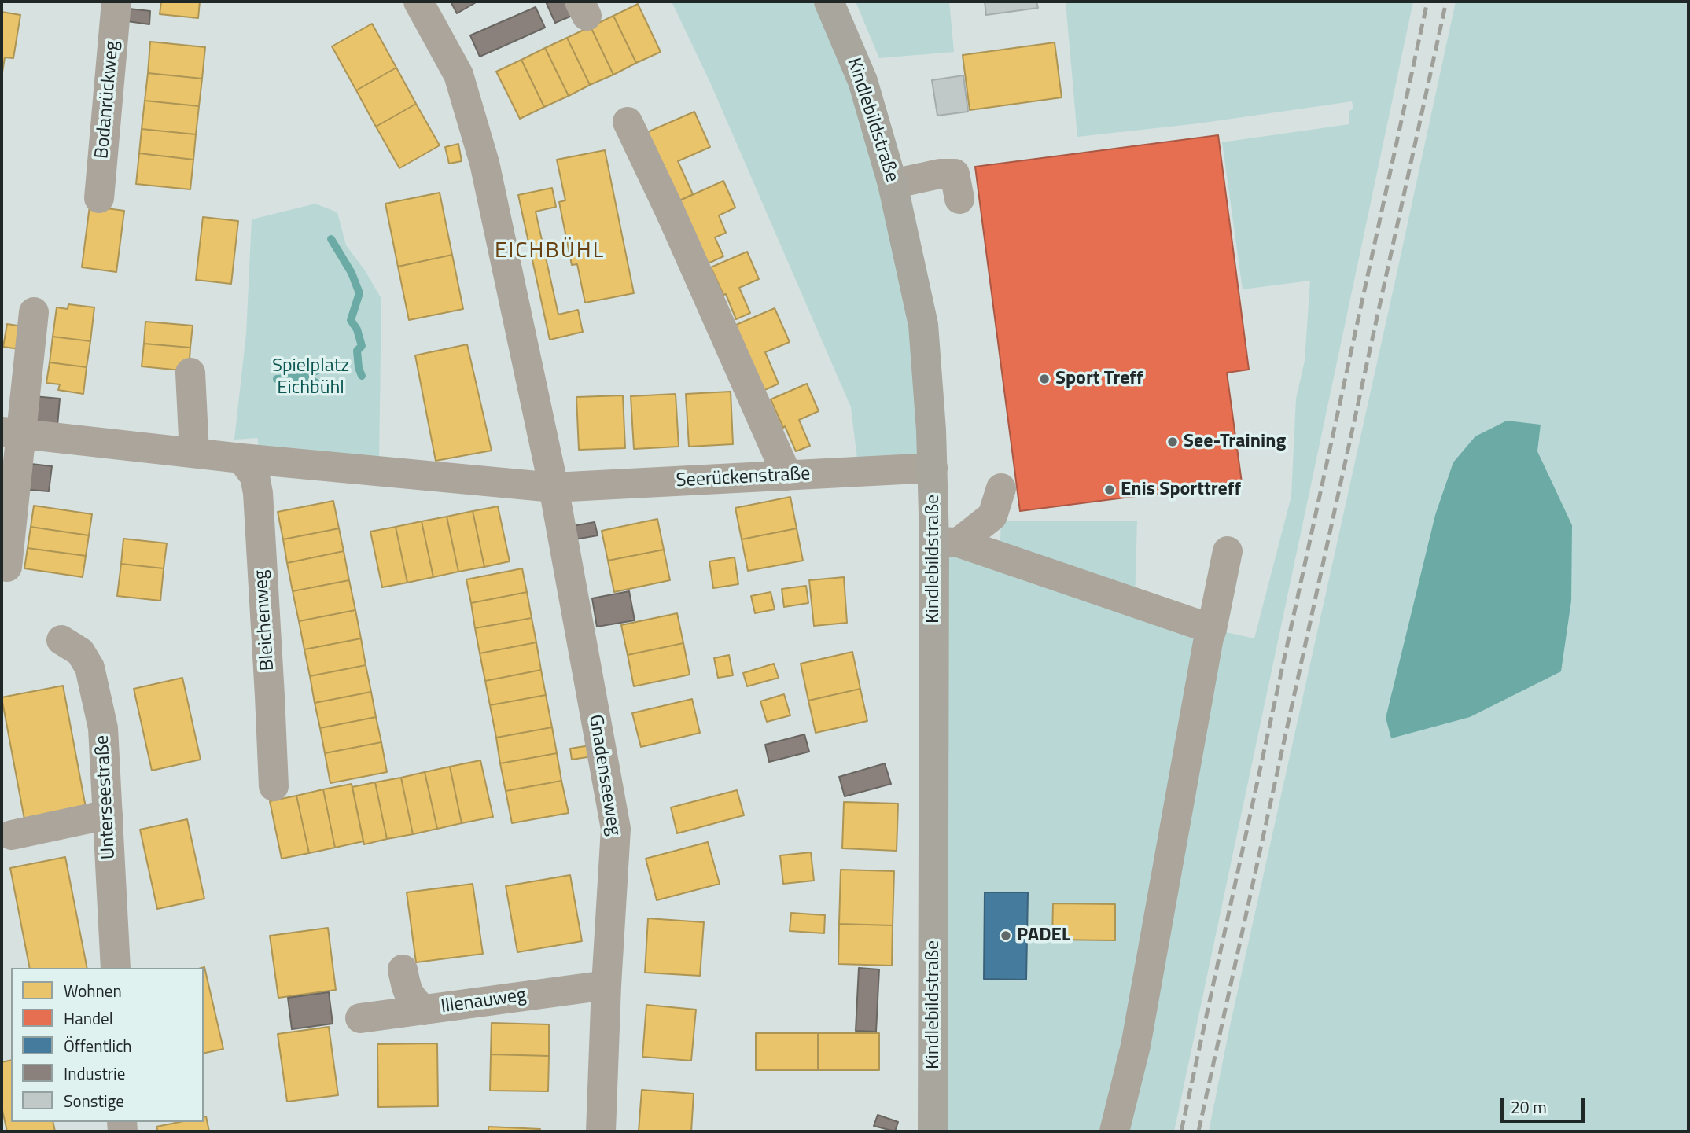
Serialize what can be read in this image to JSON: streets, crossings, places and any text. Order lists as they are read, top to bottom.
{
  "streets": {
    "main road": ["Kindlebildstraße"],
    "street": [
      "Bodanrückweg",
      "Seerückenstraße",
      "Bleichenweg",
      "Gnadenseeweg",
      "Unterseestraße",
      "Illenauweg"
    ]
  },
  "crossings": [
    ["Kindlebildstraße", "Seerückenstraße"],
    ["Seerückenstraße", "Gnadenseeweg"],
    ["Gnadenseeweg", "Illenauweg"]
  ],
  "districts": ["EICHBÜHL"],
  "parks": ["Spielplatz Eichbühl"],
  "places": [
    "Sport Treff",
    "See-Training",
    "Enis Sporttreff",
    "PADEL"
  ],
  "legend": [
    "Wohnen",
    "Handel",
    "Öffentlich",
    "Industrie",
    "Sonstige"
  ],
  "scale_bar": "20 m"
}
